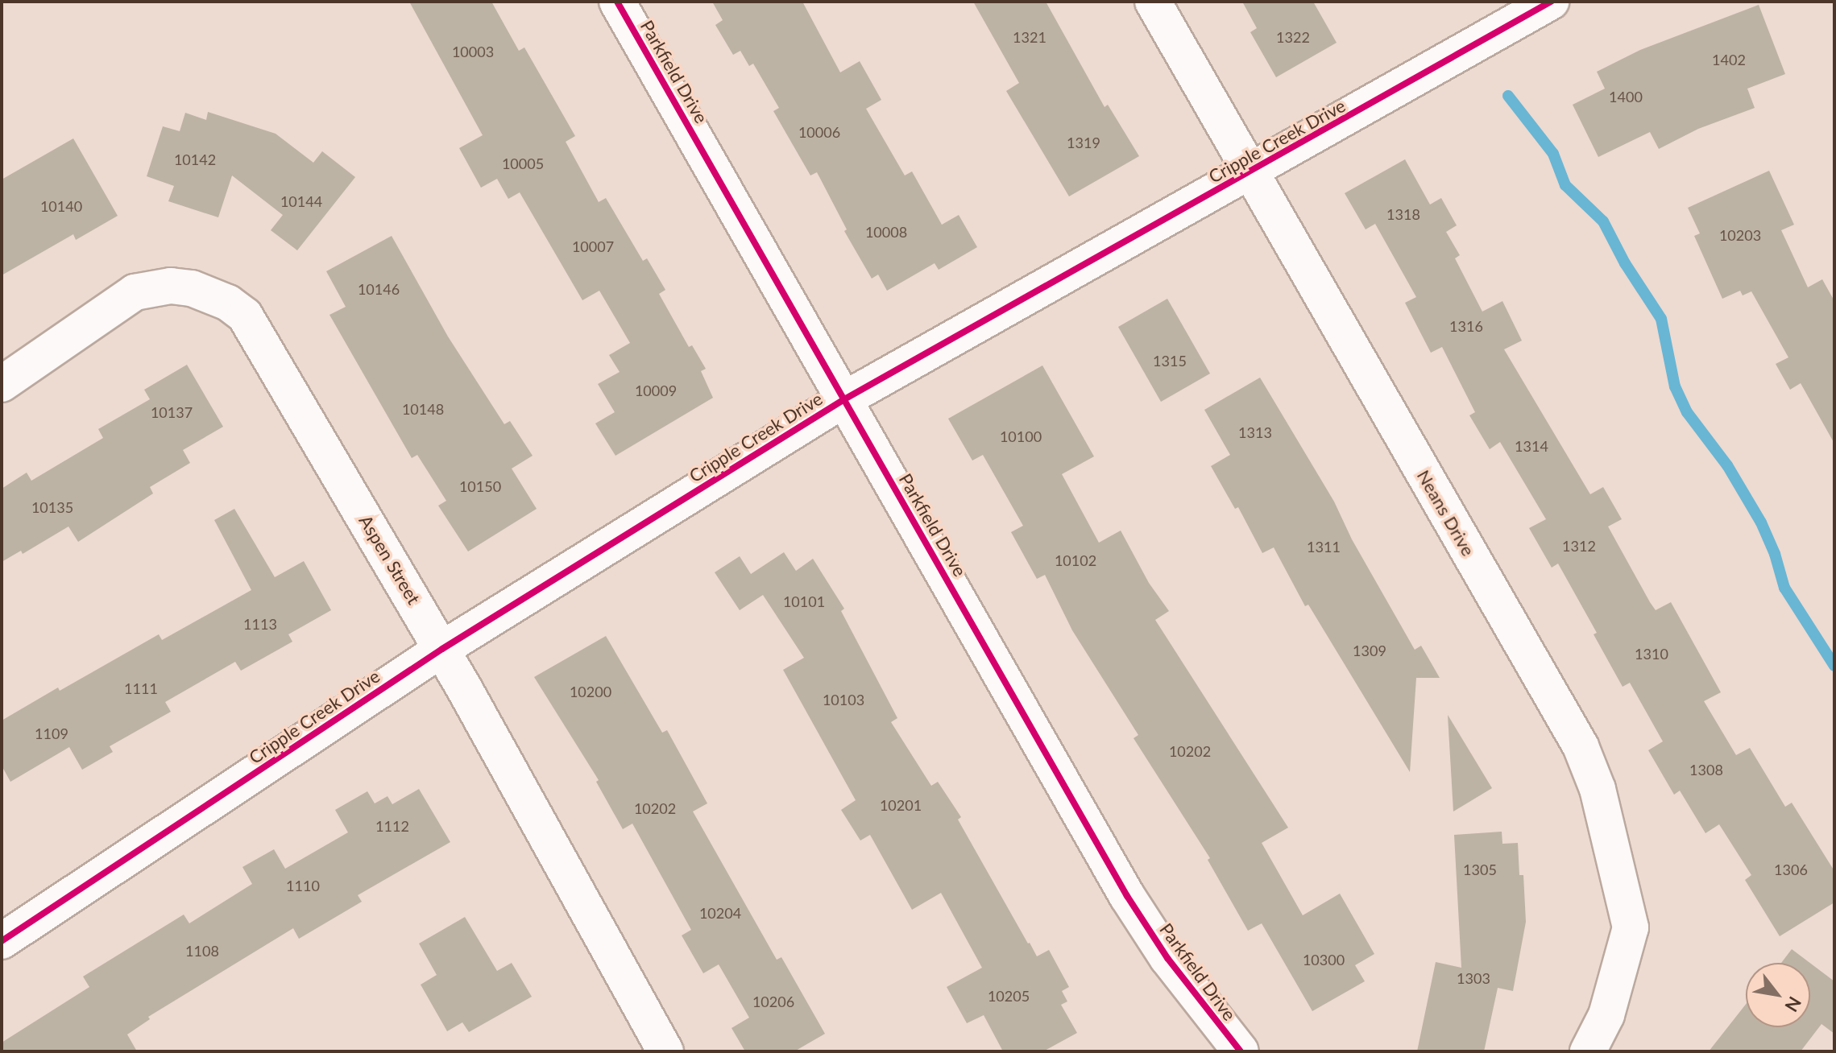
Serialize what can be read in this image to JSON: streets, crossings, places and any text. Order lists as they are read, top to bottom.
{
  "streets": {
    "street": [
      "Parkfield Drive",
      "Cripple Creek Drive",
      "Neans Drive",
      "Aspen Street"
    ]
  },
  "crossings": [
    ["Parkfield Drive", "Cripple Creek Drive"],
    ["Cripple Creek Drive", "Neans Drive"],
    ["Cripple Creek Drive", "Aspen Street"]
  ],
  "house_numbers": [
    "1321",
    "1322",
    "10003",
    "1402",
    "1400",
    "10006",
    "1319",
    "10142",
    "10005",
    "10144",
    "10140",
    "1318",
    "10008",
    "10203",
    "10007",
    "10146",
    "1316",
    "1315",
    "10009",
    "10148",
    "10137",
    "1313",
    "10100",
    "1314",
    "10150",
    "10135",
    "1312",
    "1311",
    "10102",
    "10101",
    "1113",
    "1309",
    "1310",
    "1111",
    "10200",
    "10103",
    "1109",
    "10202",
    "1308",
    "10201",
    "10202",
    "1112",
    "1305",
    "1306",
    "1110",
    "10204",
    "1108",
    "10300",
    "1303",
    "10205",
    "10206"
  ],
  "north": "bottom right"
}
